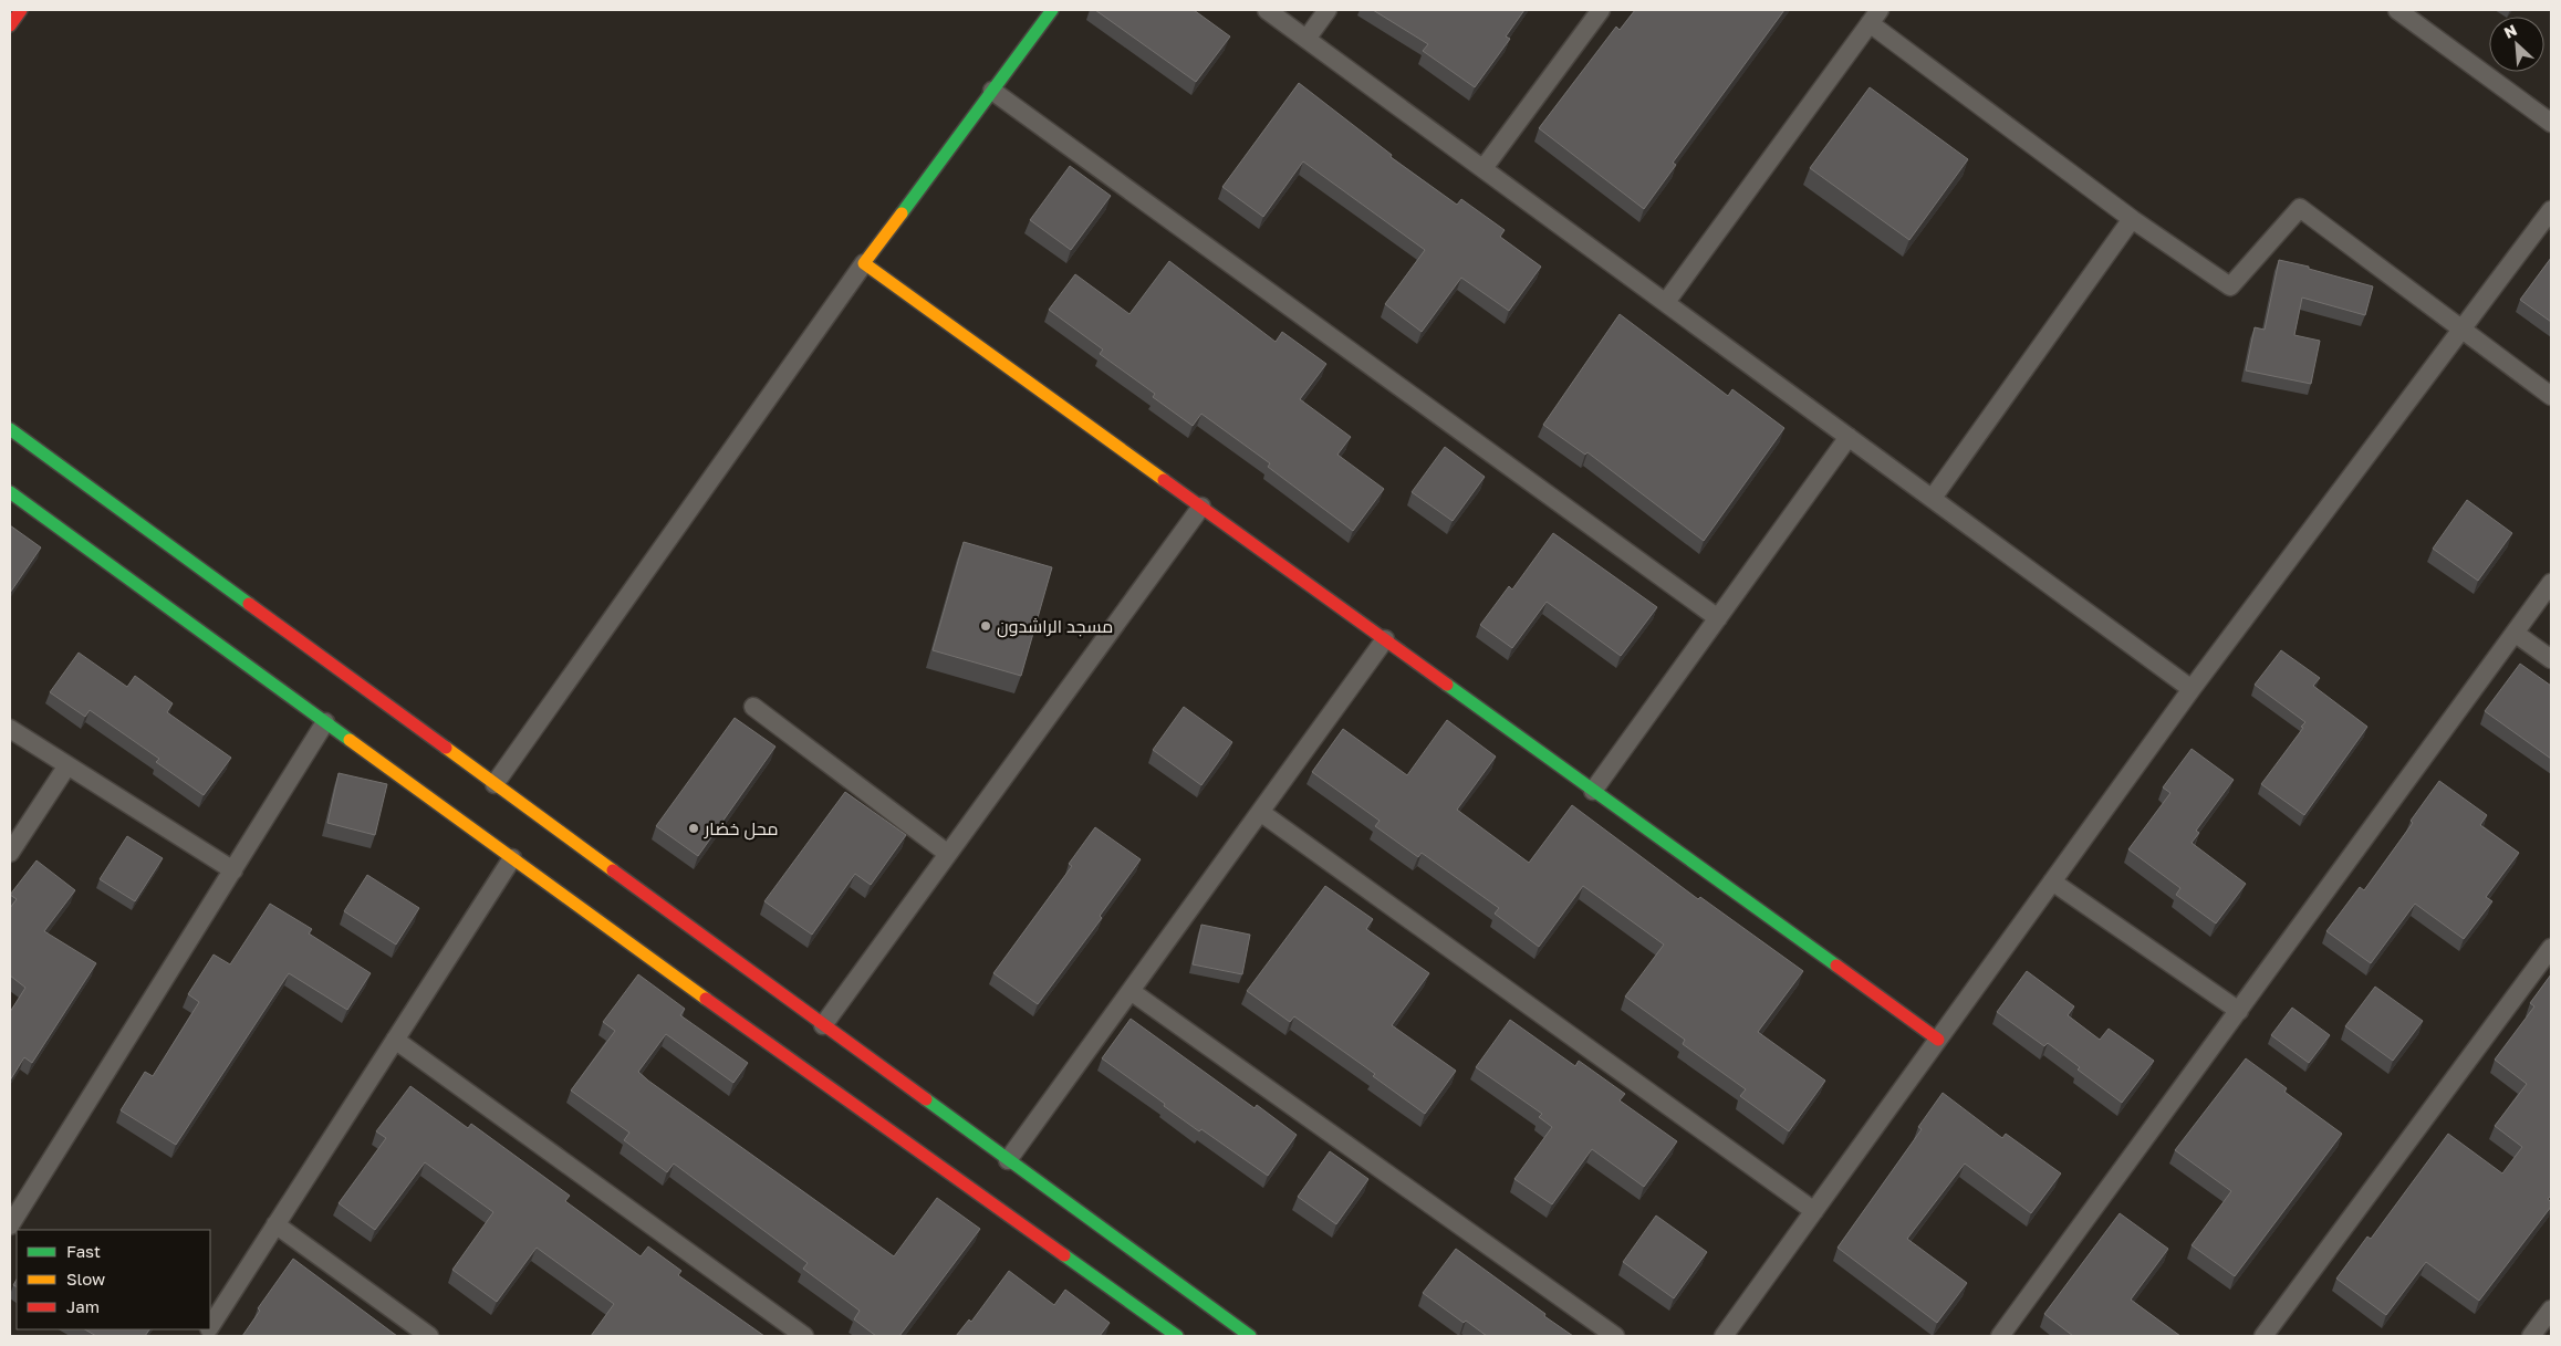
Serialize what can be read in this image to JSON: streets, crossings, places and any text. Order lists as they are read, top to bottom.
{
  "places": ["مسجد الراشدون", "محل خضار"],
  "legend": ["Fast", "Slow", "Jam"],
  "north": "top left"
}
